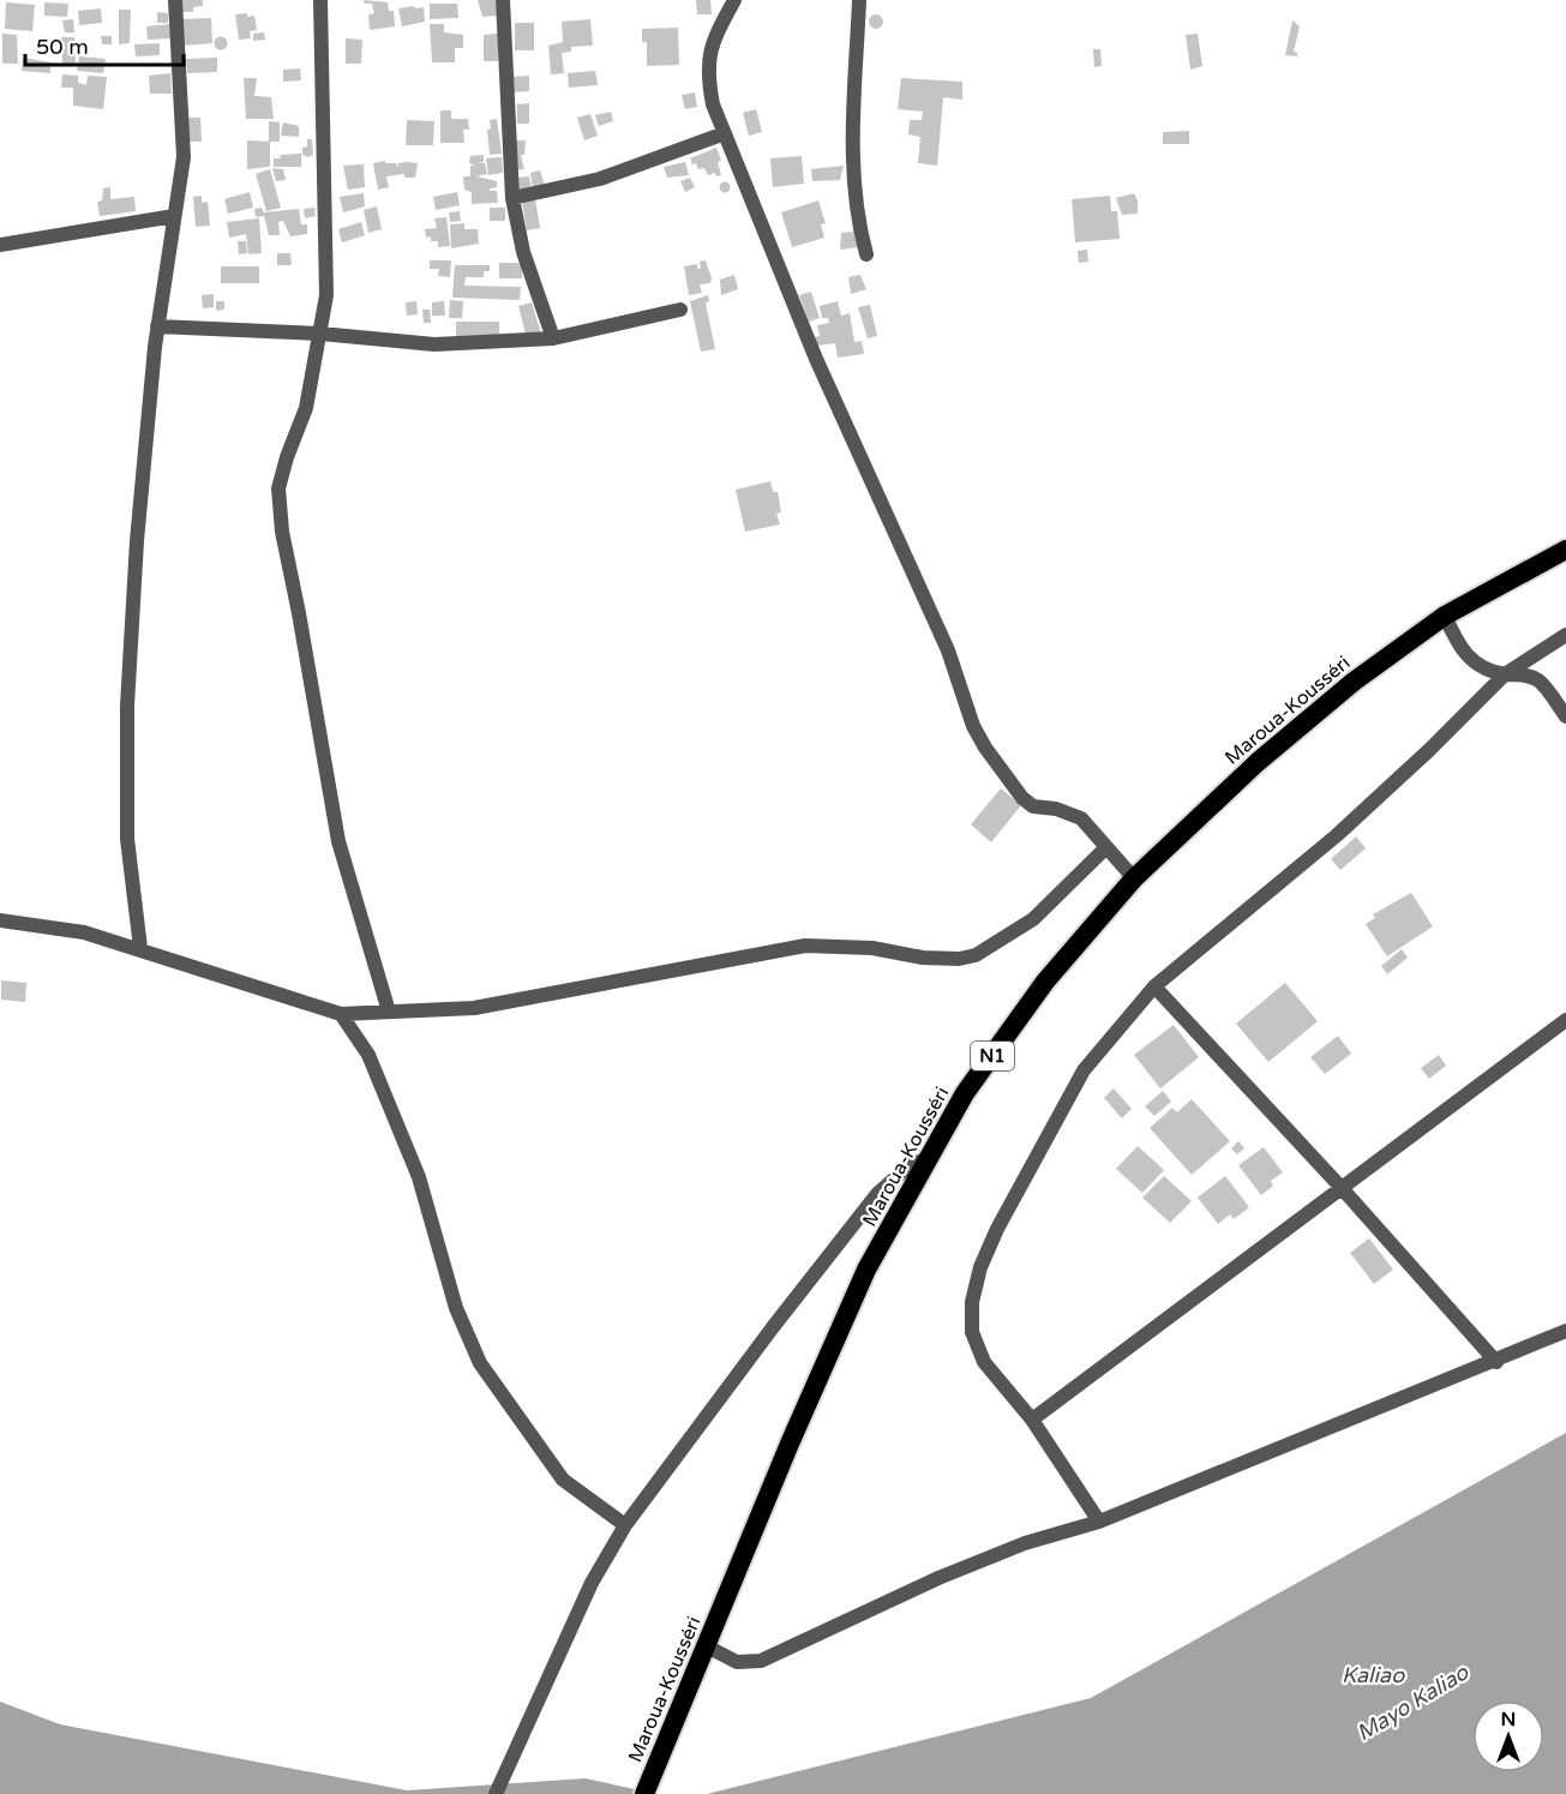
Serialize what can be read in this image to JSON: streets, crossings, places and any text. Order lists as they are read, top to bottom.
{
  "streets": {
    "highway": ["Maroua-Kousséri", "N1"]
  },
  "water": ["Kaliao", "Mayo Kaliao"],
  "scale_bar": "50 m",
  "north": "top"
}
